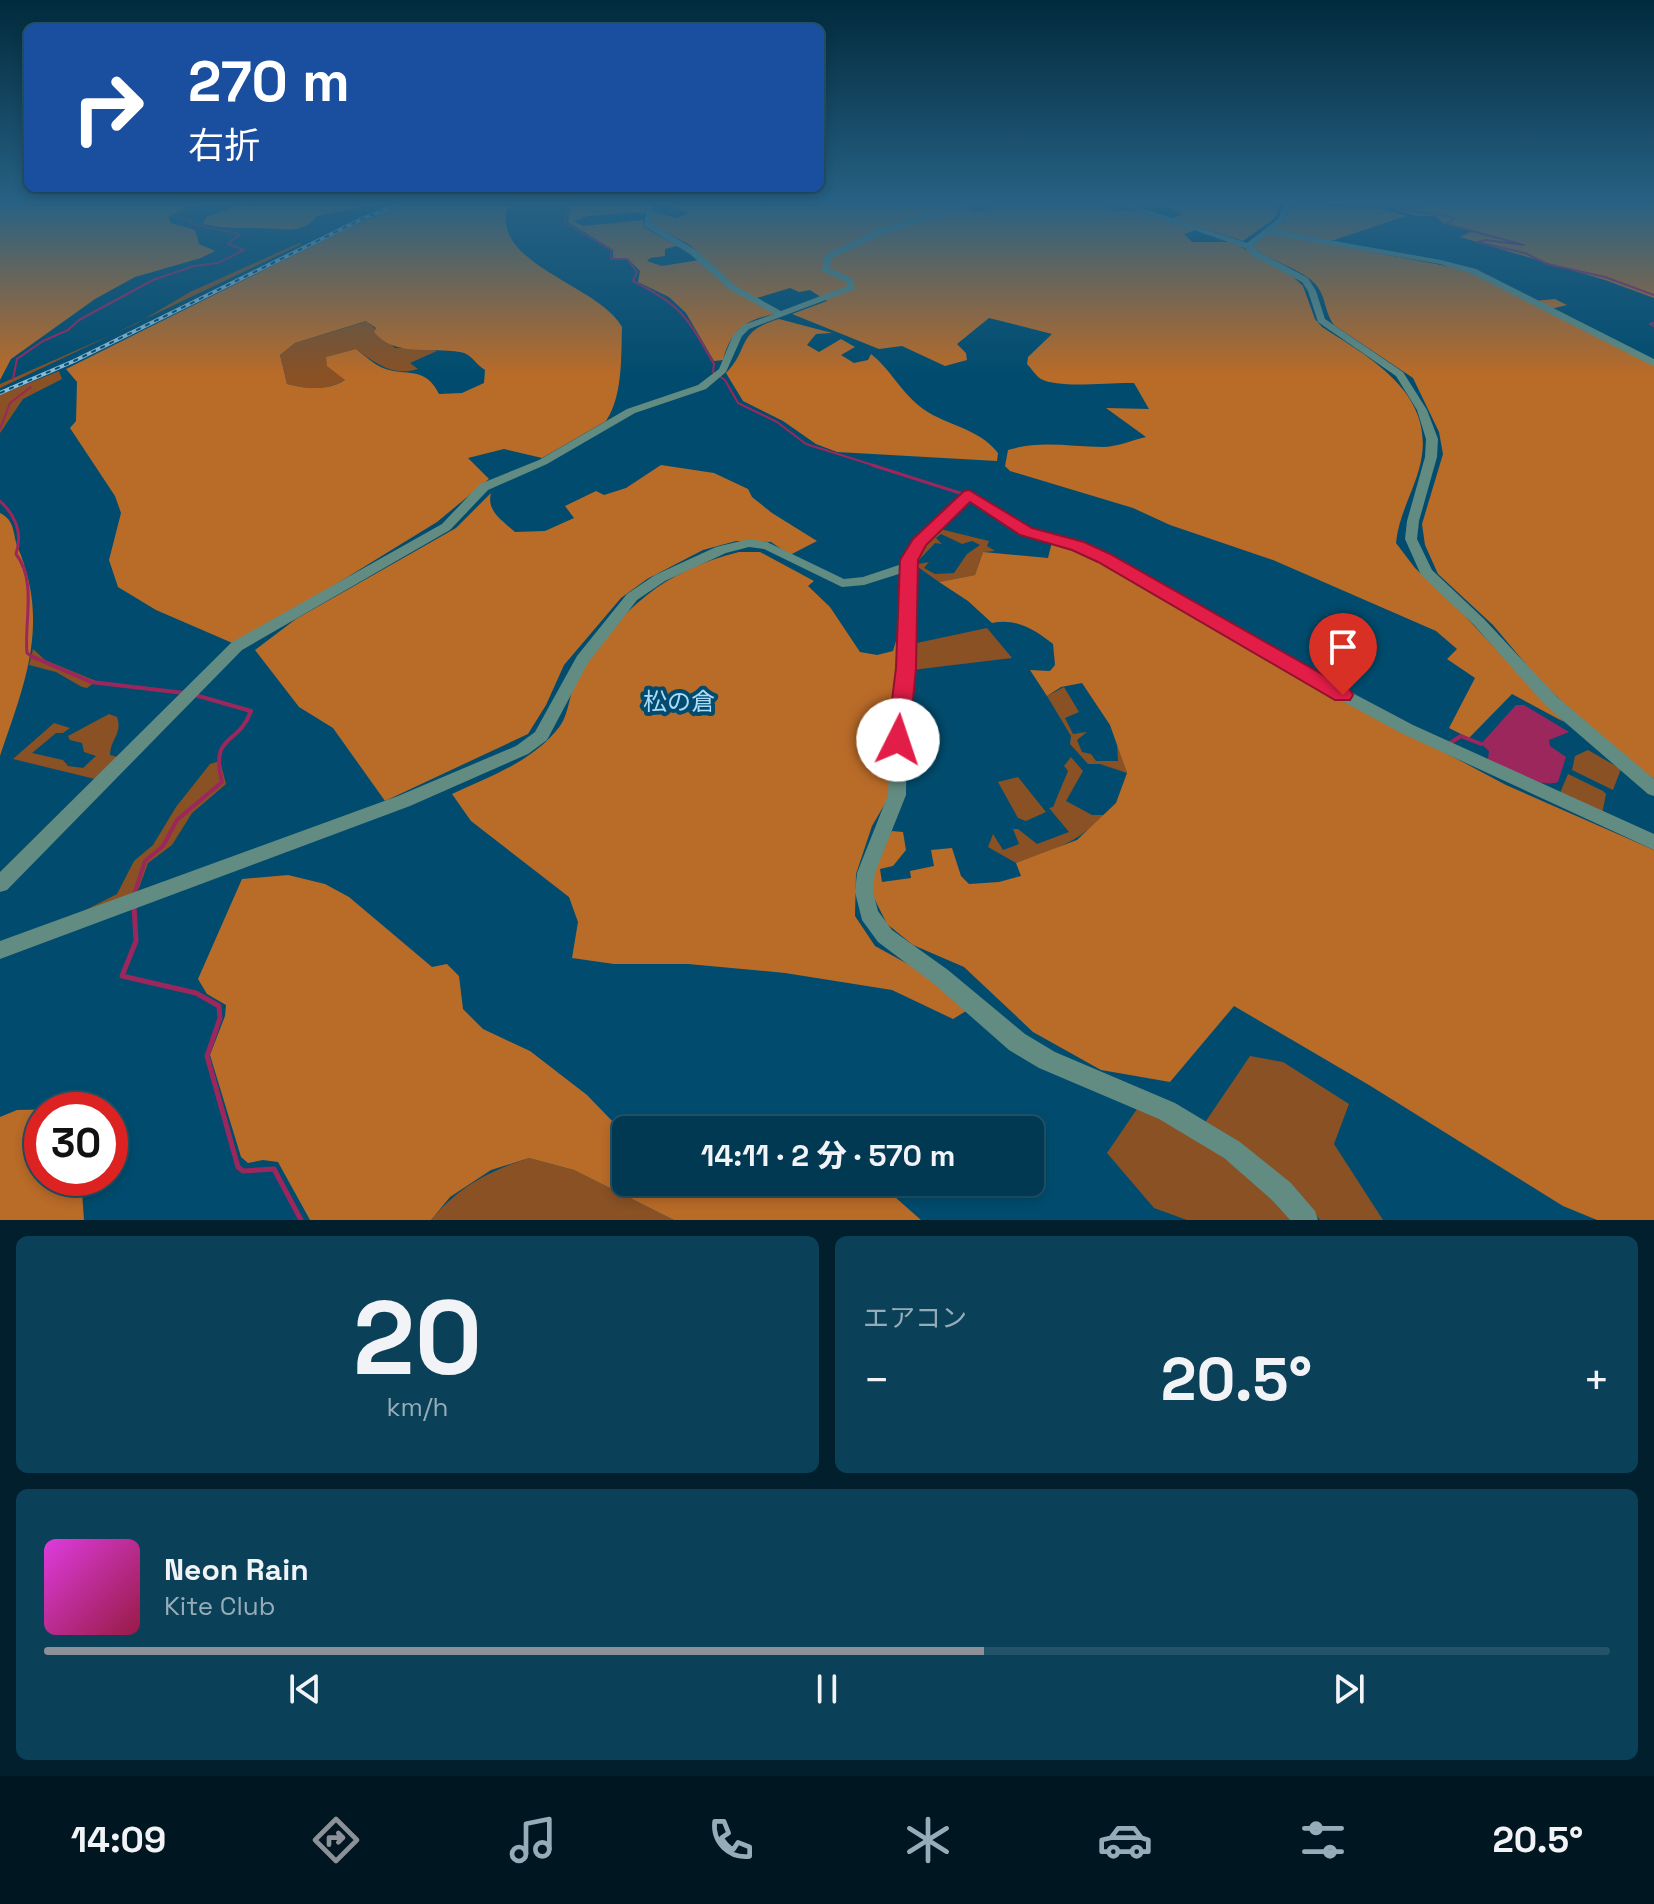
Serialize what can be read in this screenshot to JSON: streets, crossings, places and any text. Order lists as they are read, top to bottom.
{
  "districts": ["松の倉"],
  "page": {
    "turn": ["270 m", "右折"],
    "limit": "30",
    "trip": "14:11 · 2 分 · 570 m",
    "tile": [
      ["20", "km/h"],
      "エアコン"
    ],
    "heat": ["−", "20.5°", "+"],
    "song": ["Neon Rain", "Kite Club"],
    "tabs": ["14:09", "20.5°"]
  }
}
